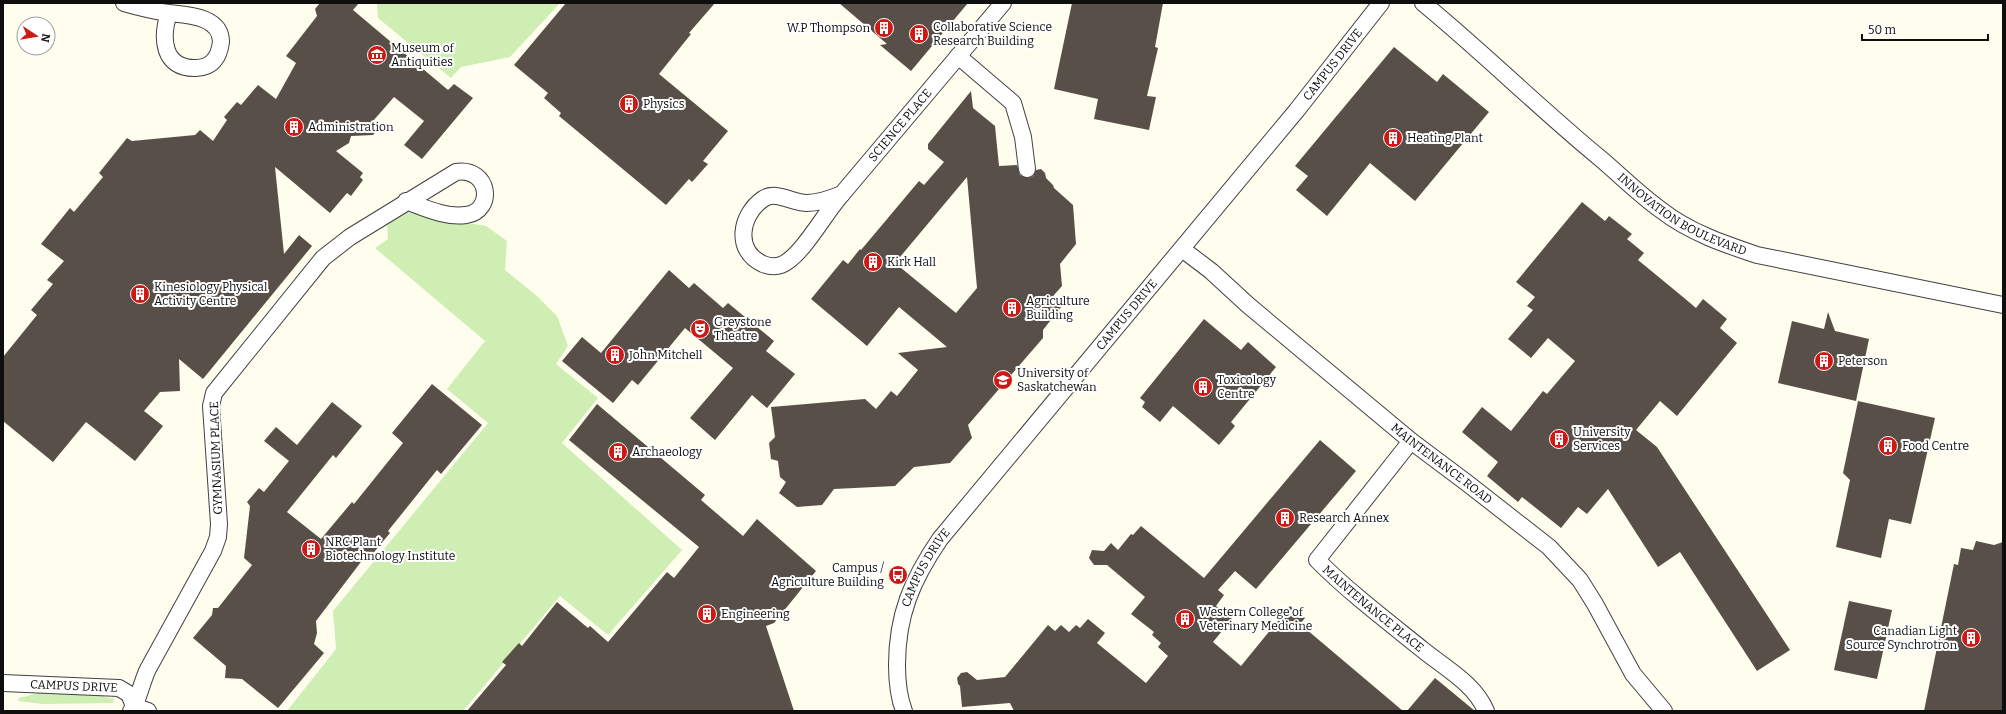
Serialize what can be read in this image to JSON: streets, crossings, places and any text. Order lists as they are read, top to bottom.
{
  "streets": {
    "street": [
      "CAMPUS DRIVE",
      "SCIENCE PLACE",
      "INNOVATION BOULEVARD",
      "GYMNASIUM PLACE",
      "MAINTENANCE ROAD",
      "MAINTENANCE PLACE"
    ]
  },
  "crossings": [
    ["CAMPUS DRIVE", "GYMNASIUM PLACE"],
    ["CAMPUS DRIVE", "MAINTENANCE ROAD"],
    ["MAINTENANCE ROAD", "MAINTENANCE PLACE"]
  ],
  "places": {
    "building": [
      "W.P Thompson",
      "Collaborative Science Research Building",
      "Physics",
      "Administration",
      "Heating Plant",
      "Kirk Hall",
      "Kinesiology Physical Activity Centre",
      "Agriculture Building",
      "John Mitchell",
      "Peterson",
      "Toxicology Centre",
      "University Services",
      "Food Centre",
      "Archaeology",
      "Research Annex",
      "NRC Plant Biotechnology Institute",
      "Engineering",
      "Western College of Veterinary Medicine",
      "Canadian Light Source Synchrotron"
    ],
    "museum": ["Museum of Antiquities"],
    "theatre": ["Greystone Theatre"],
    "school or university": ["University of Saskatchewan"],
    "bus stop": ["Campus / Agriculture Building"]
  },
  "scale_bar": "50 m",
  "north": "right"
}
